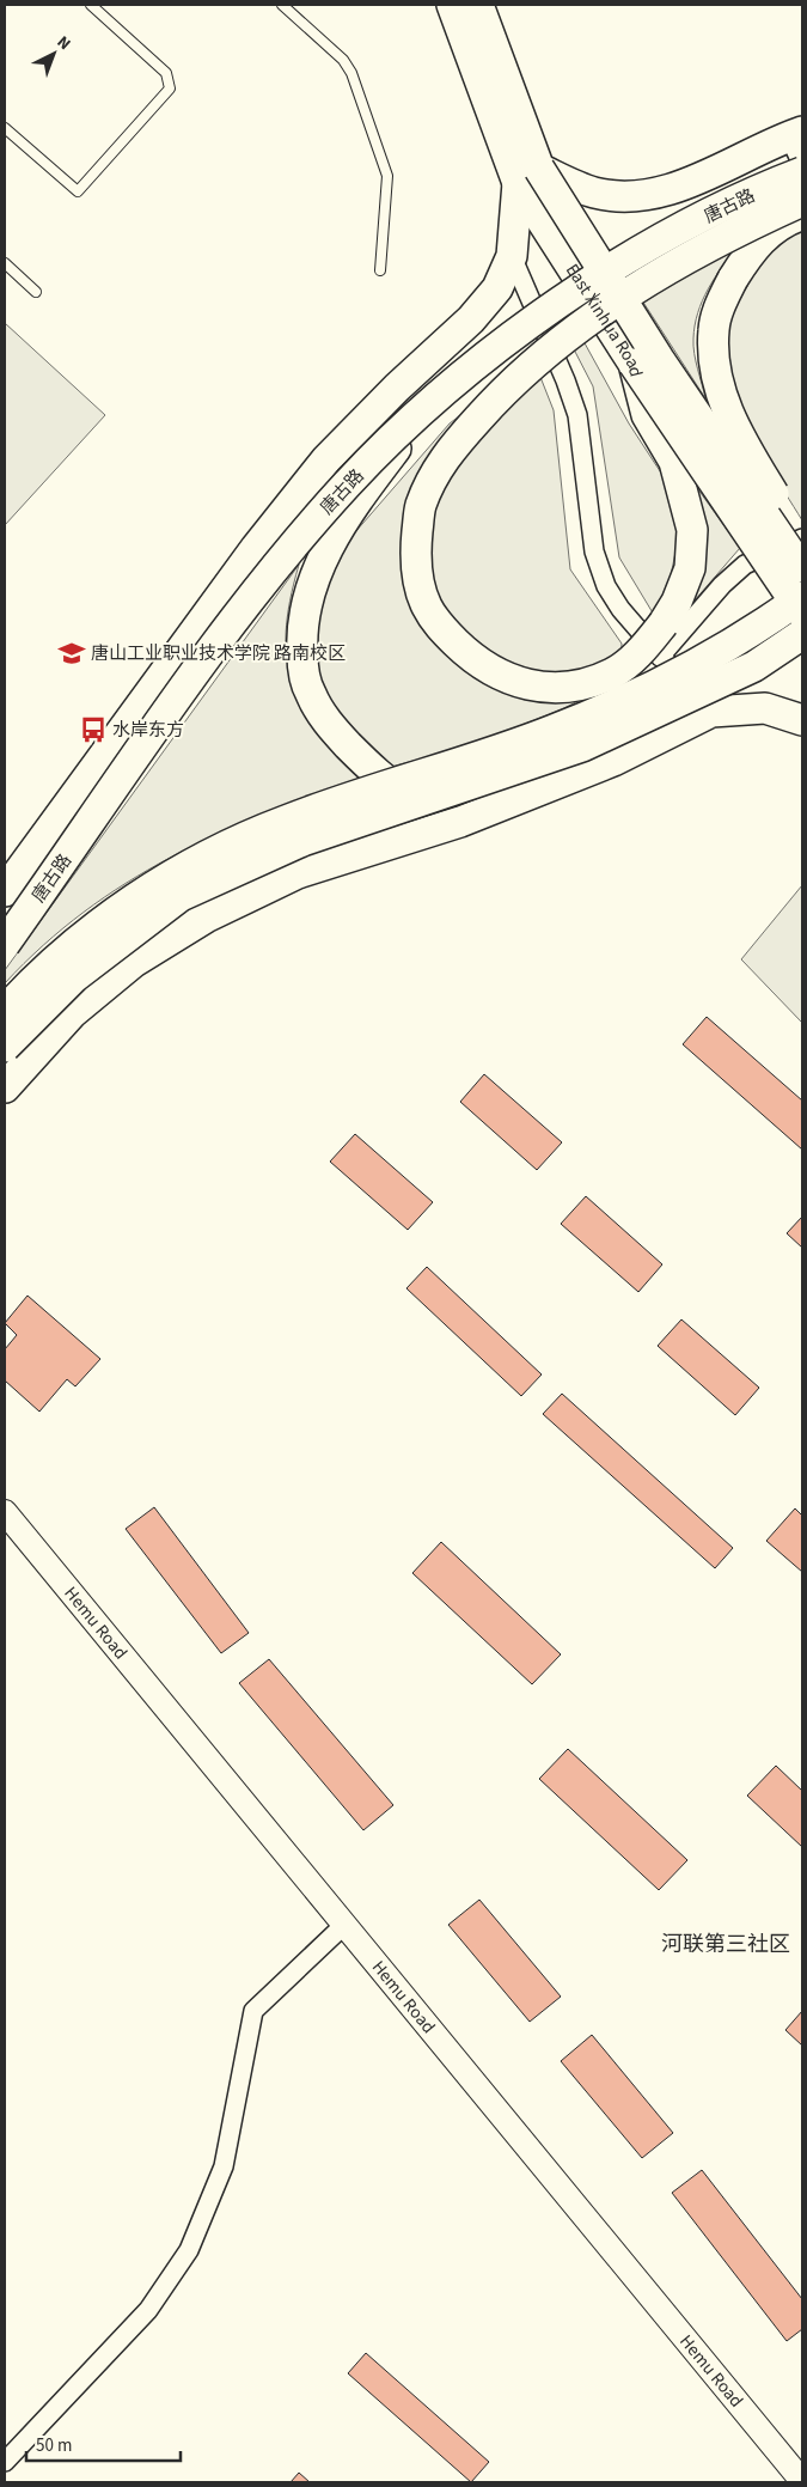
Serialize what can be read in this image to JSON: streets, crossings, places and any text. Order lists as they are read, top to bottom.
{
  "streets": {
    "main road": ["唐古路", "East Xinhua Road"],
    "street": ["Hemu Road"]
  },
  "districts": ["河联第三社区"],
  "places": {
    "school or university": ["唐山工业职业技术学院 路南校区"],
    "bus stop": ["水岸东方"]
  },
  "scale_bar": "50 m",
  "north": "top right"
}
